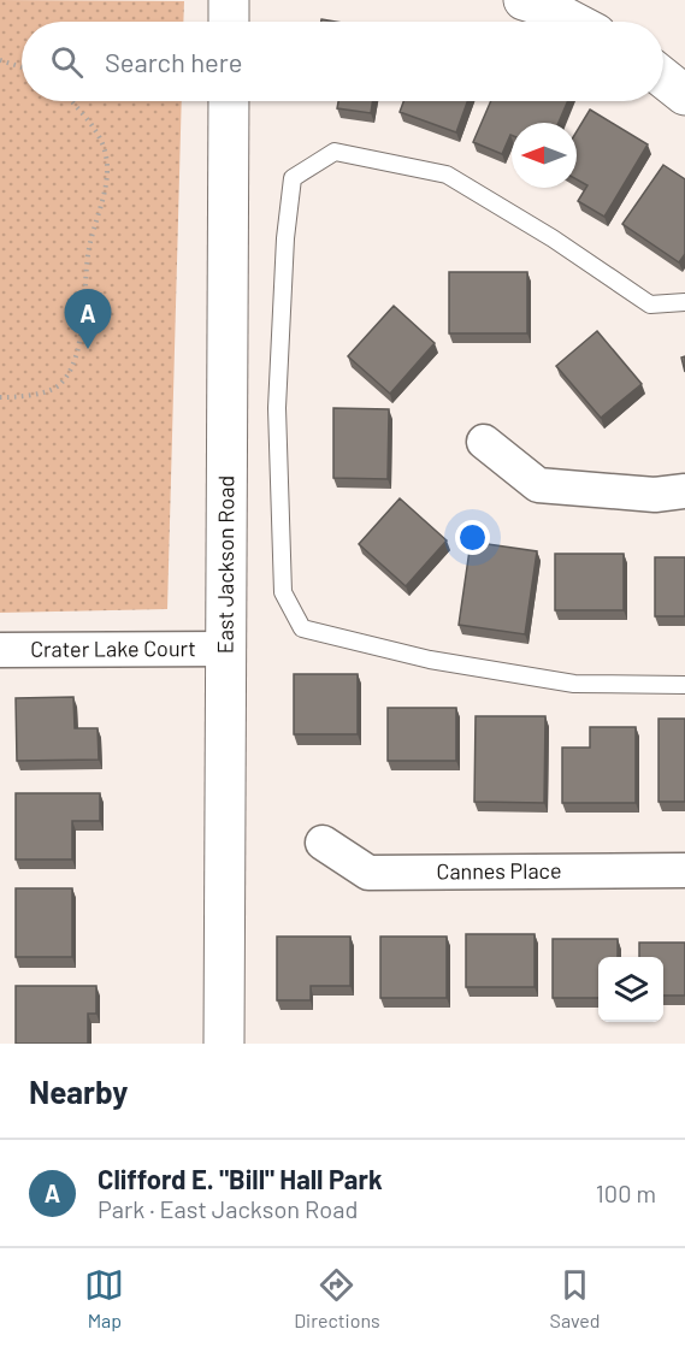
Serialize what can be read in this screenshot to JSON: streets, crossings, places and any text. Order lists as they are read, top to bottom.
{
  "streets": {
    "street": ["East Jackson Road", "Crater Lake Court", "Cannes Place"]
  },
  "crossings": [
    ["East Jackson Road", "Crater Lake Court"]
  ],
  "north": "left",
  "page": {
    "search": "Search here",
    "pins": "A",
    "heading": "Nearby",
    "list": [
      {
        "mark": "A",
        "name": "Clifford E. \"Bill\" Hall Park",
        "note": "Park · East Jackson Road",
        "value": "100 m"
      }
    ],
    "nav": ["Map", "Directions", "Saved"]
  }
}
